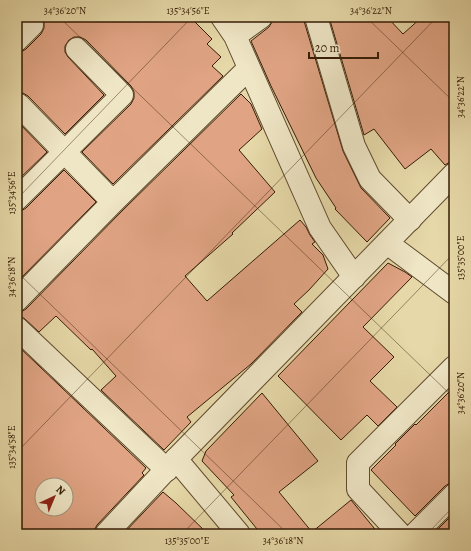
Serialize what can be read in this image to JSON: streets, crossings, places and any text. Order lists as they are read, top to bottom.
{
  "scale_bar": "20 m",
  "north": "top right",
  "coordinates": [
    "34°36'20\"N",
    "135°34'56\"E",
    "34°36'22\"N",
    "135°35'00\"E",
    "34°36'18\"N",
    "135°34'58\"E"
  ]
}
